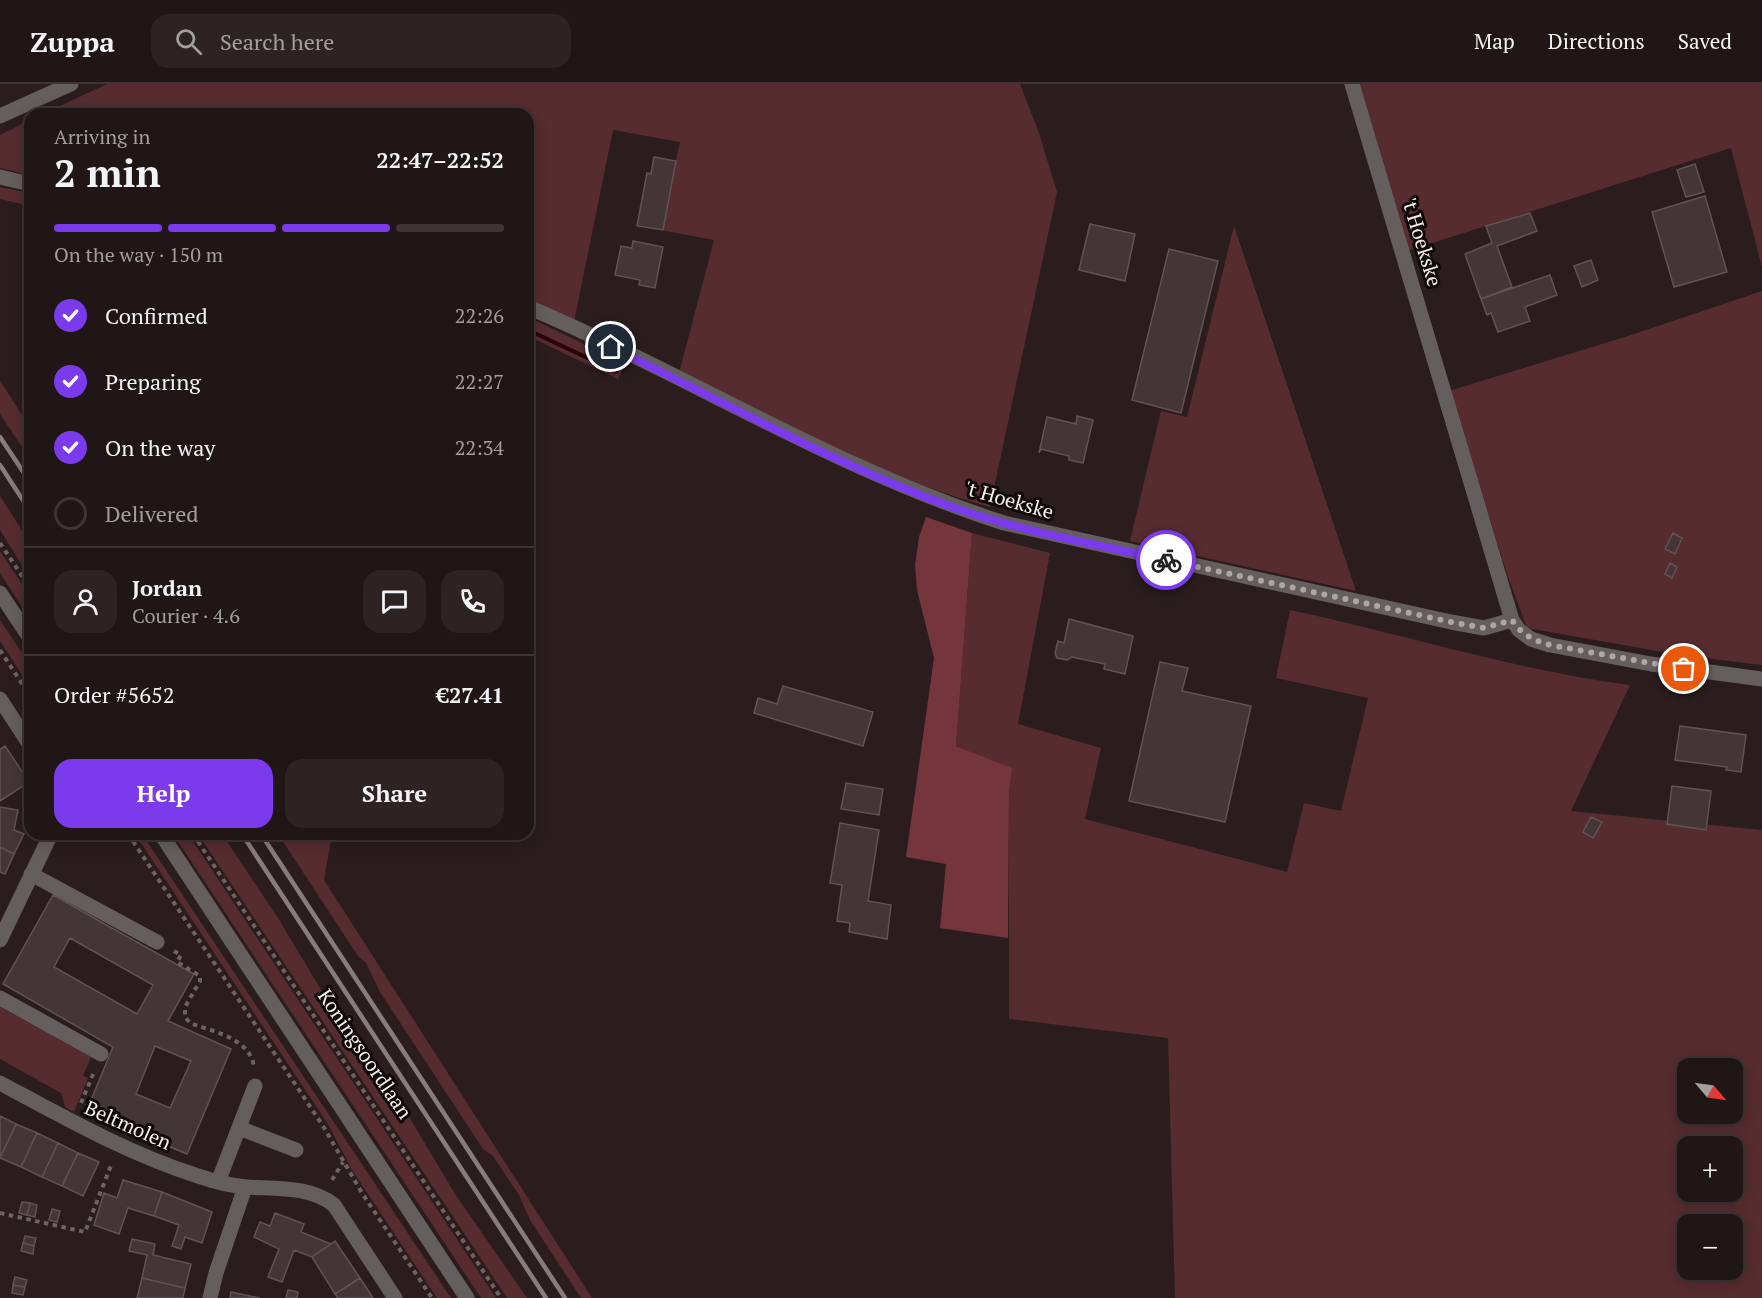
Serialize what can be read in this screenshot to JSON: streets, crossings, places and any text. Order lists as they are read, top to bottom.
{
  "streets": {
    "street": ["'t Hoekske", "Beltmolen"],
    "path": ["Koningsoordlaan"]
  },
  "north": "bottom right",
  "page": {
    "header": "Zuppa",
    "search": "Search here",
    "nav": ["Map", "Directions", "Saved"],
    "heading": ["2 min", "Arriving in", "22:47–22:52"],
    "panel": [
      "Jordan",
      "Courier · 4.6",
      "Order #5652",
      "€27.41"
    ],
    "bar": "On the way · 150 m",
    "list": [
      ["Confirmed", "22:26"],
      ["Preparing", "22:27"],
      ["On the way", "22:34"],
      "Delivered"
    ],
    "buttons": ["Help", "Share"],
    "map_buttons": ["+", "−"]
  }
}
